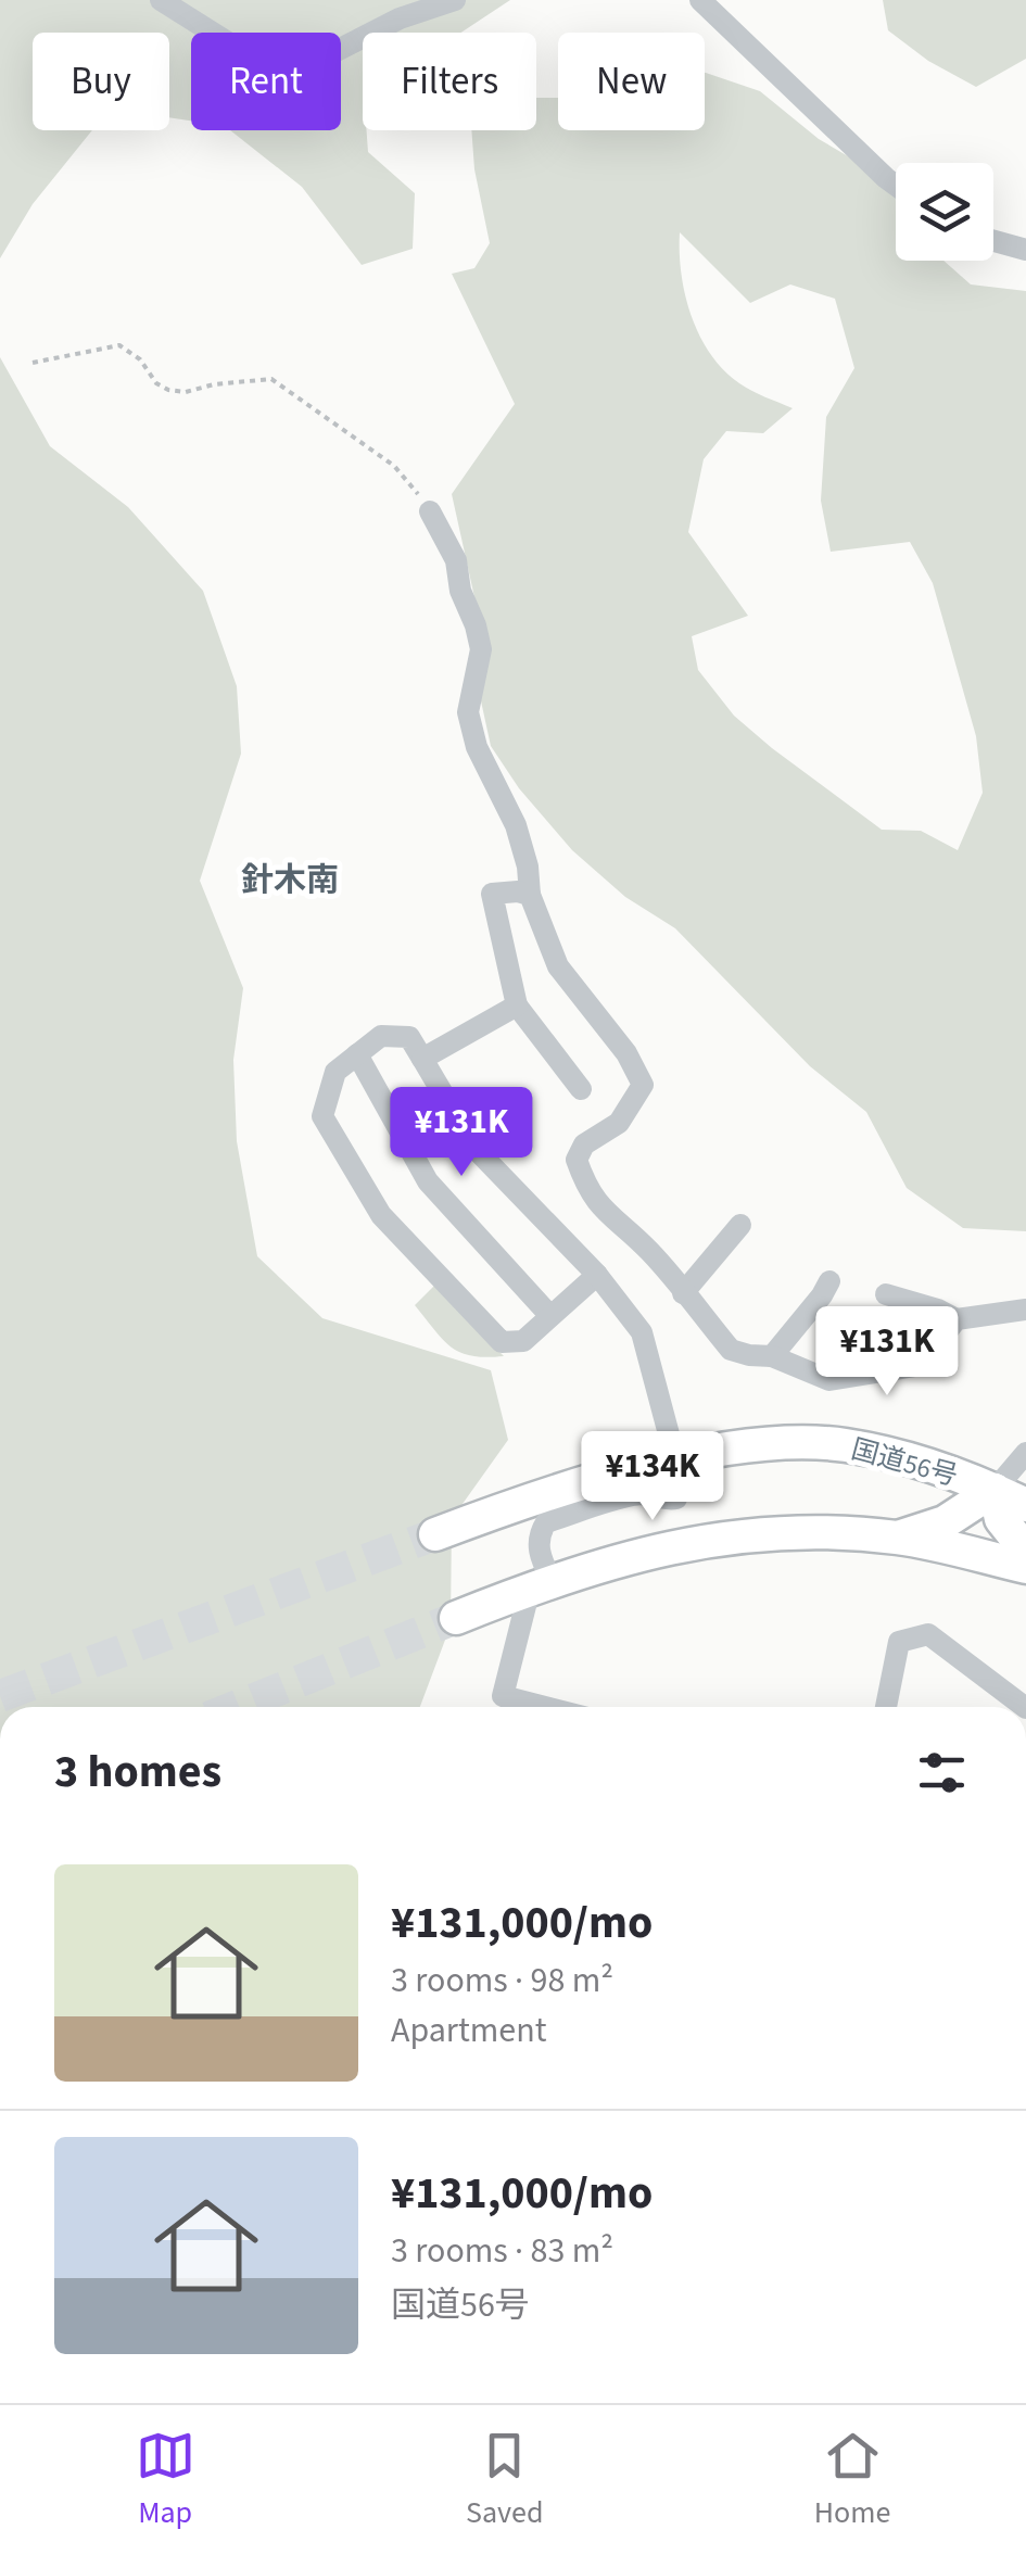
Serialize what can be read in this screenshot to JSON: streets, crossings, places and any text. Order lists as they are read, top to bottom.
{
  "streets": {
    "highway": ["国道56号"]
  },
  "districts": ["針木南"],
  "page": {
    "chip": [
      "Buy",
      "Rent",
      "Filters",
      "New"
    ],
    "price": ["¥131K", "¥131K", "¥134K"],
    "heading": "3 homes",
    "list": [
      {
        "name": "¥131,000/mo",
        "note": "3 rooms · 98 m² · Apartment"
      },
      {
        "name": "¥131,000/mo",
        "note": "3 rooms · 83 m² · 国道56号"
      }
    ],
    "tabs": ["Map", "Saved", "Home"]
  }
}
